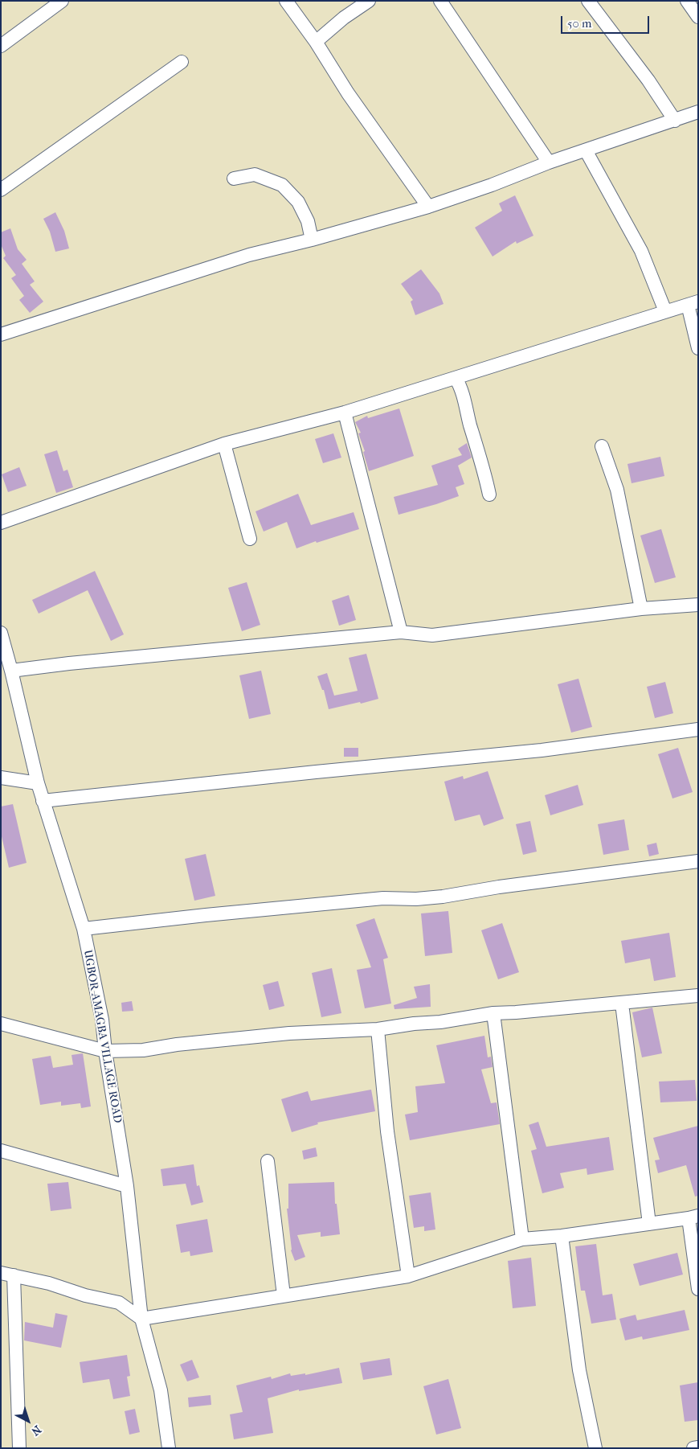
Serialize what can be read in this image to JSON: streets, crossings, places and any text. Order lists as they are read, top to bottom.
{
  "streets": {
    "street": ["UGBOR-AMAGBA VILLAGE ROAD"]
  },
  "scale_bar": "50 m",
  "north": "bottom right"
}
